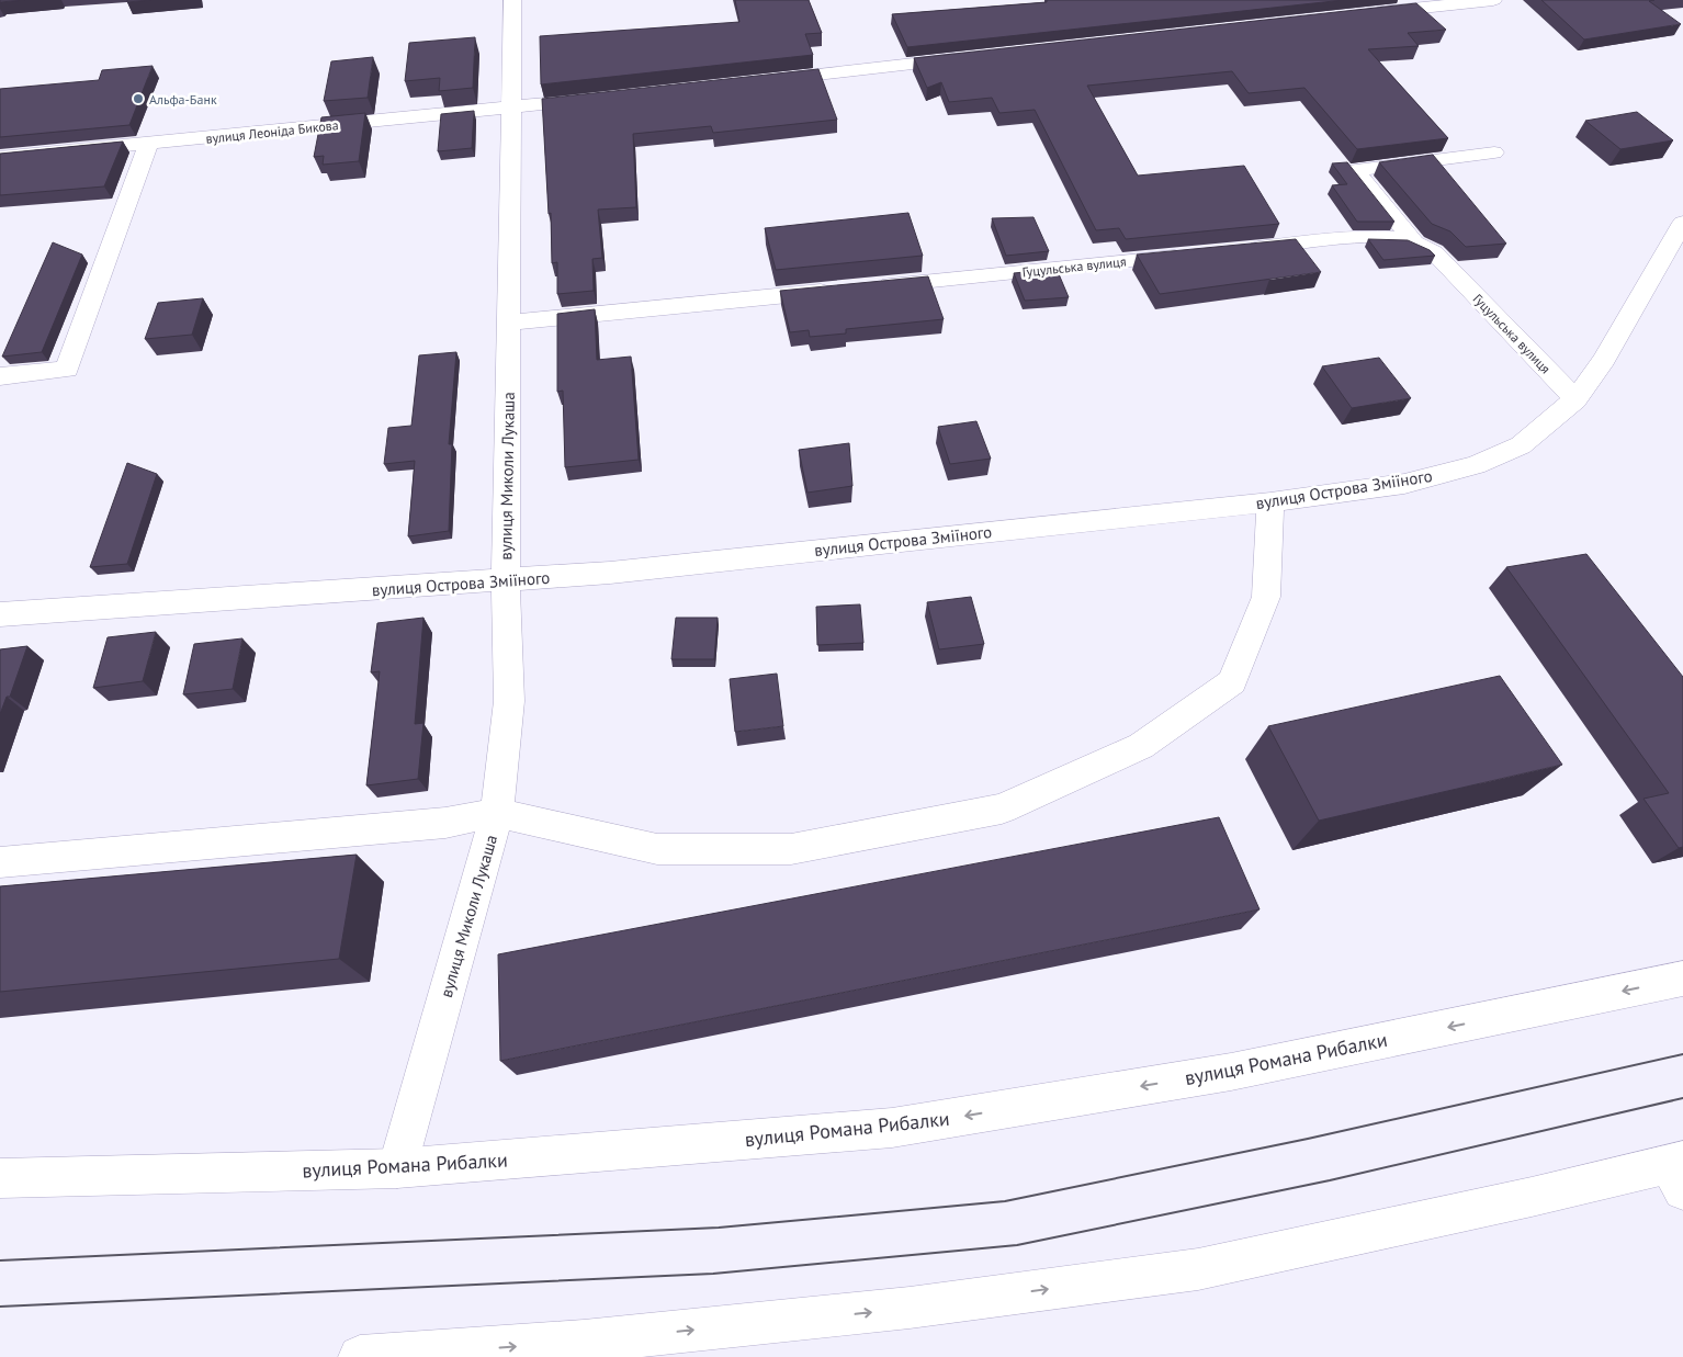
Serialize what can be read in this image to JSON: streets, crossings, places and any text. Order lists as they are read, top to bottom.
{
  "streets": {
    "street": [
      "вулиця Леоніда Бикова",
      "Гуцульська вулиця",
      "вулиця Миколи Лукаша",
      "вулиця Острова Зміїного",
      "вулиця Романа Рибалки"
    ]
  },
  "crossings": [
    ["вулиця Леоніда Бикова", "вулиця Миколи Лукаша"],
    ["Гуцульська вулиця", "вулиця Миколи Лукаша"],
    ["Гуцульська вулиця", "вулиця Острова Зміїного"],
    ["вулиця Миколи Лукаша", "вулиця Острова Зміїного"],
    ["вулиця Миколи Лукаша", "вулиця Романа Рибалки"]
  ],
  "places": ["Альфа-Банк"]
}
